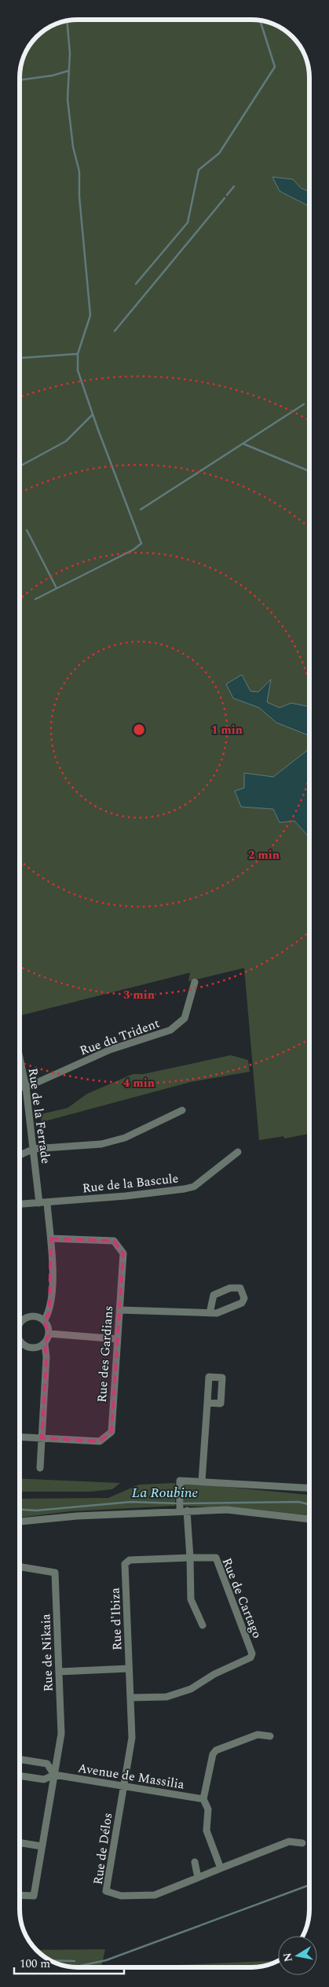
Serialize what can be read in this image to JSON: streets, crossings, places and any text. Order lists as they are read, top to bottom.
{
  "streets": {
    "street": [
      "Rue du Trident",
      "Rue de la Ferrade",
      "Rue de la Bascule",
      "Rue des Gardians",
      "Rue de Cartago",
      "Rue d'Ibiza",
      "Rue de Nikaia",
      "Avenue de Massilia",
      "Rue de Délos"
    ]
  },
  "crossings": [
    ["Rue du Trident", "Rue de la Ferrade"],
    ["Rue de la Ferrade", "Rue de la Bascule"],
    ["Rue de Cartago", "Rue d'Ibiza"],
    ["Rue d'Ibiza", "Avenue de Massilia"],
    ["Rue d'Ibiza", "Rue de Délos"],
    ["Rue de Nikaia", "Avenue de Massilia"],
    ["Avenue de Massilia", "Rue de Délos"]
  ],
  "water": ["La Roubine"],
  "scale_bar": "100 m",
  "north": "left",
  "rings": [
    "1 min",
    "2 min",
    "3 min",
    "4 min"
  ]
}
